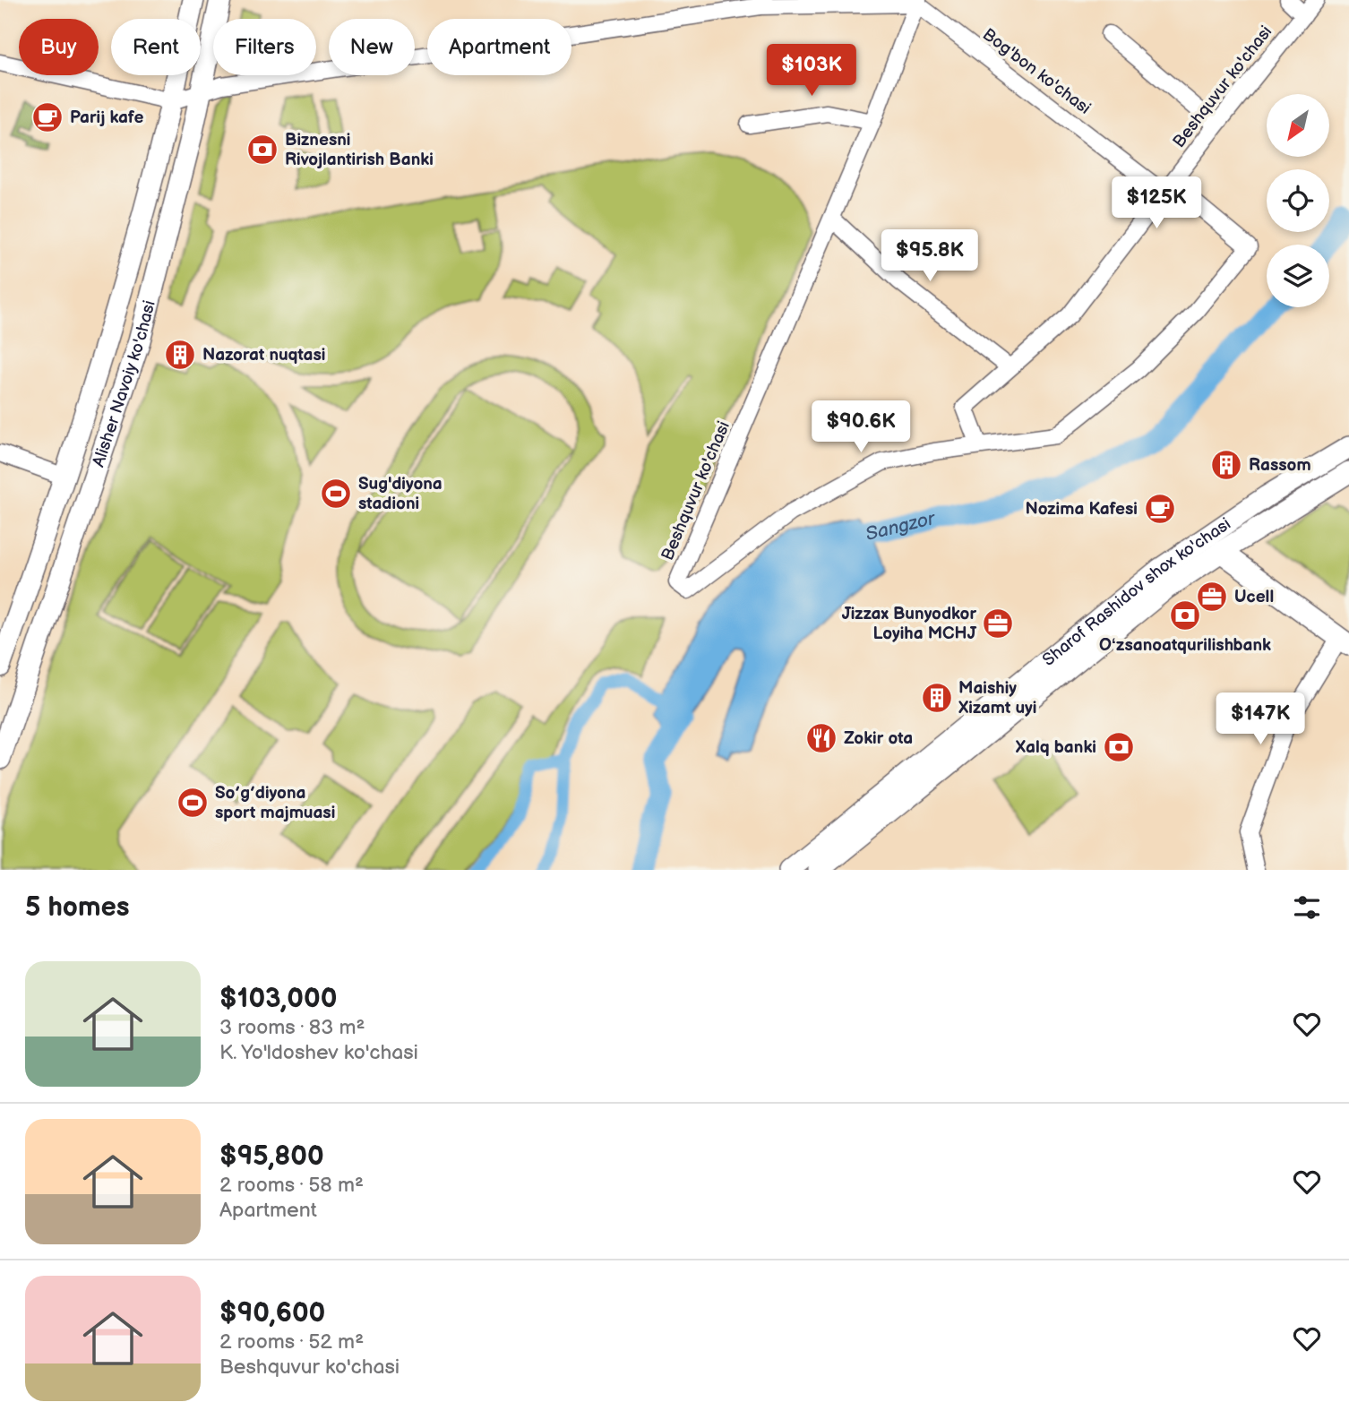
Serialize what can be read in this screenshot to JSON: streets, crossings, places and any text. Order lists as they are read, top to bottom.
{
  "streets": {
    "main road": ["Alisher Navoiy ko'chasi", "Sharof Rashidov shox ko'chasi"],
    "street": ["Bog'bon ko'chasi", "Beshquvur ko'chasi"]
  },
  "crossings": [
    ["Bog'bon ko'chasi", "Beshquvur ko'chasi"]
  ],
  "water": ["Sangzor"],
  "places": {
    "cafe": ["Parij kafe", "Nozima Kafesi"],
    "bank": ["Biznesni Rivojlantirish Banki", "Oʻzsanoatqurilishbank", "Xalq banki"],
    "building": ["Nazorat nuqtasi", "Rassom", "Maishiy Xizamt uyi"],
    "sports": ["Sug'diyona stadioni", "So’g’diyona sport majmuasi"],
    "office": ["Ucell", "Jizzax Bunyodkor Loyiha MCHJ"],
    "restaurant": ["Zokir ota"]
  },
  "north": "bottom left",
  "page": {
    "chip": [
      "Buy",
      "Rent",
      "Filters",
      "New",
      "Apartment"
    ],
    "price": [
      "$103K",
      "$125K",
      "$95.8K",
      "$90.6K",
      "$147K"
    ],
    "heading": "5 homes",
    "list": [
      {
        "name": "$103,000",
        "note": "3 rooms · 83 m² · K. Yo'ldoshev ko'chasi"
      },
      {
        "name": "$95,800",
        "note": "2 rooms · 58 m² · Apartment"
      },
      {
        "name": "$90,600",
        "note": "2 rooms · 52 m² · Beshquvur ko'chasi"
      }
    ]
  }
}
